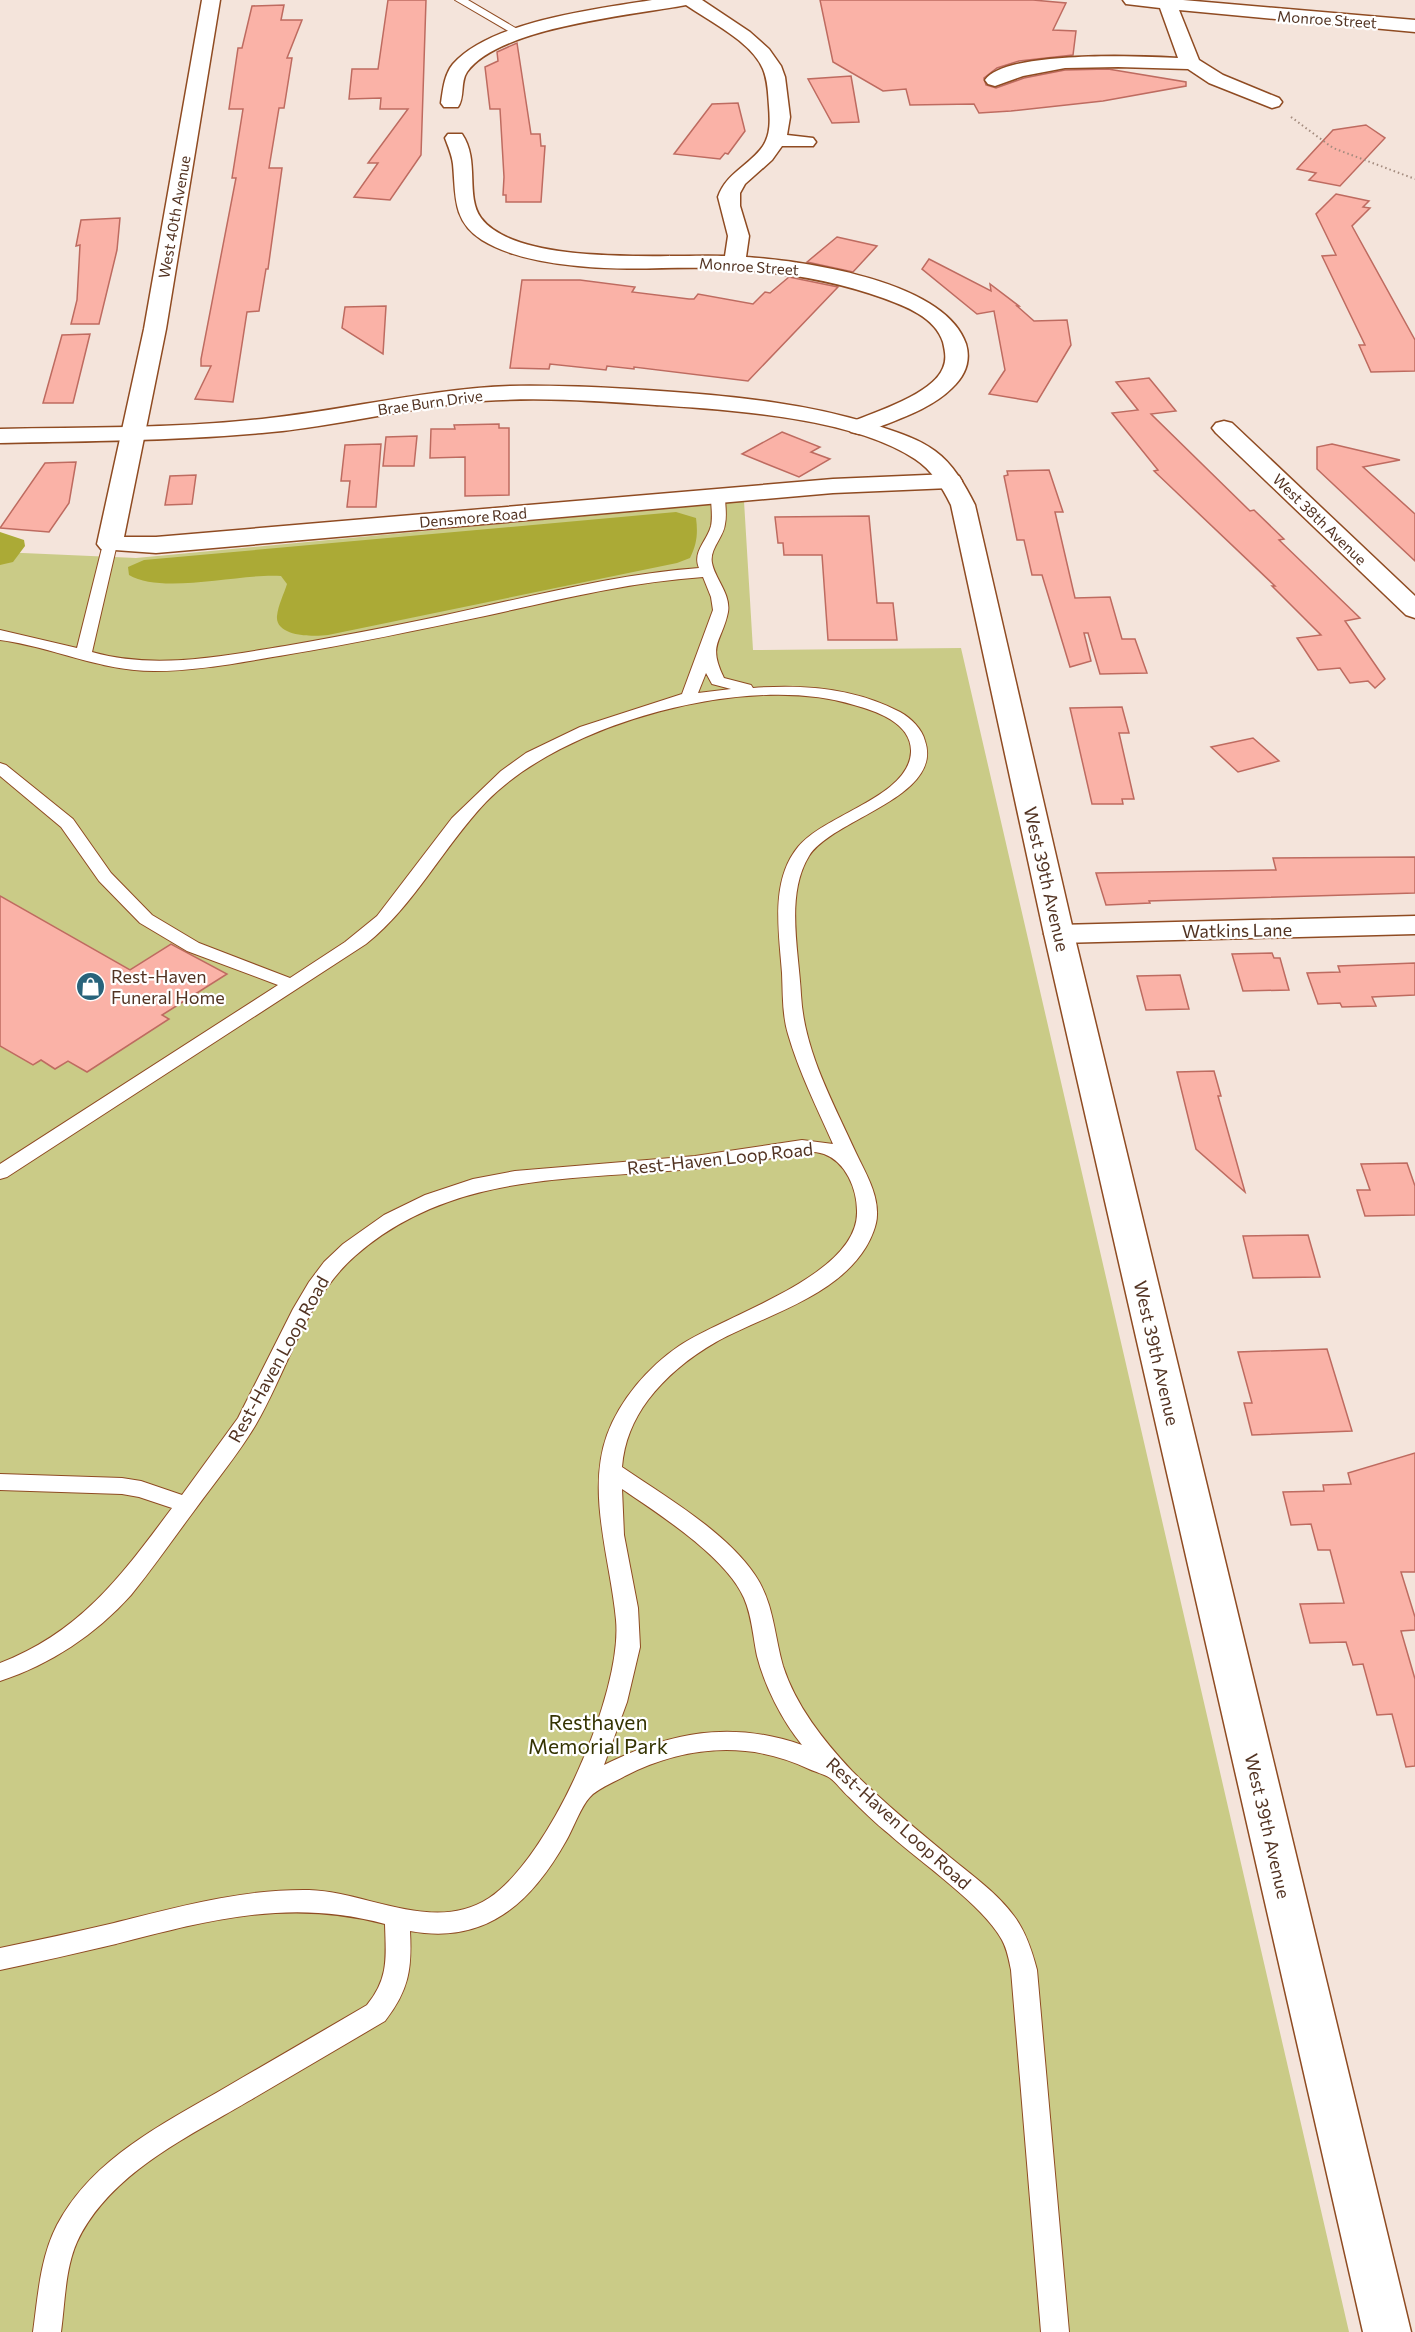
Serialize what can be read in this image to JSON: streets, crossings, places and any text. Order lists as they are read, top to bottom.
{
  "streets": {
    "street": [
      "Monroe Street",
      "West 40th Avenue",
      "Brae Burn Drive",
      "Densmore Road",
      "West 38th Avenue",
      "West 39th Avenue",
      "Watkins Lane"
    ],
    "lane": ["Rest-Haven Loop Road"]
  },
  "crossings": [
    ["Monroe Street", "Brae Burn Drive"],
    ["Monroe Street", "West 39th Avenue"],
    ["West 40th Avenue", "Brae Burn Drive"],
    ["Brae Burn Drive", "West 39th Avenue"],
    ["Densmore Road", "West 39th Avenue"],
    ["West 39th Avenue", "Watkins Lane"]
  ],
  "parks": ["Resthaven Memorial Park"],
  "places": {
    "shop": ["Rest-Haven Funeral Home"]
  }
}
